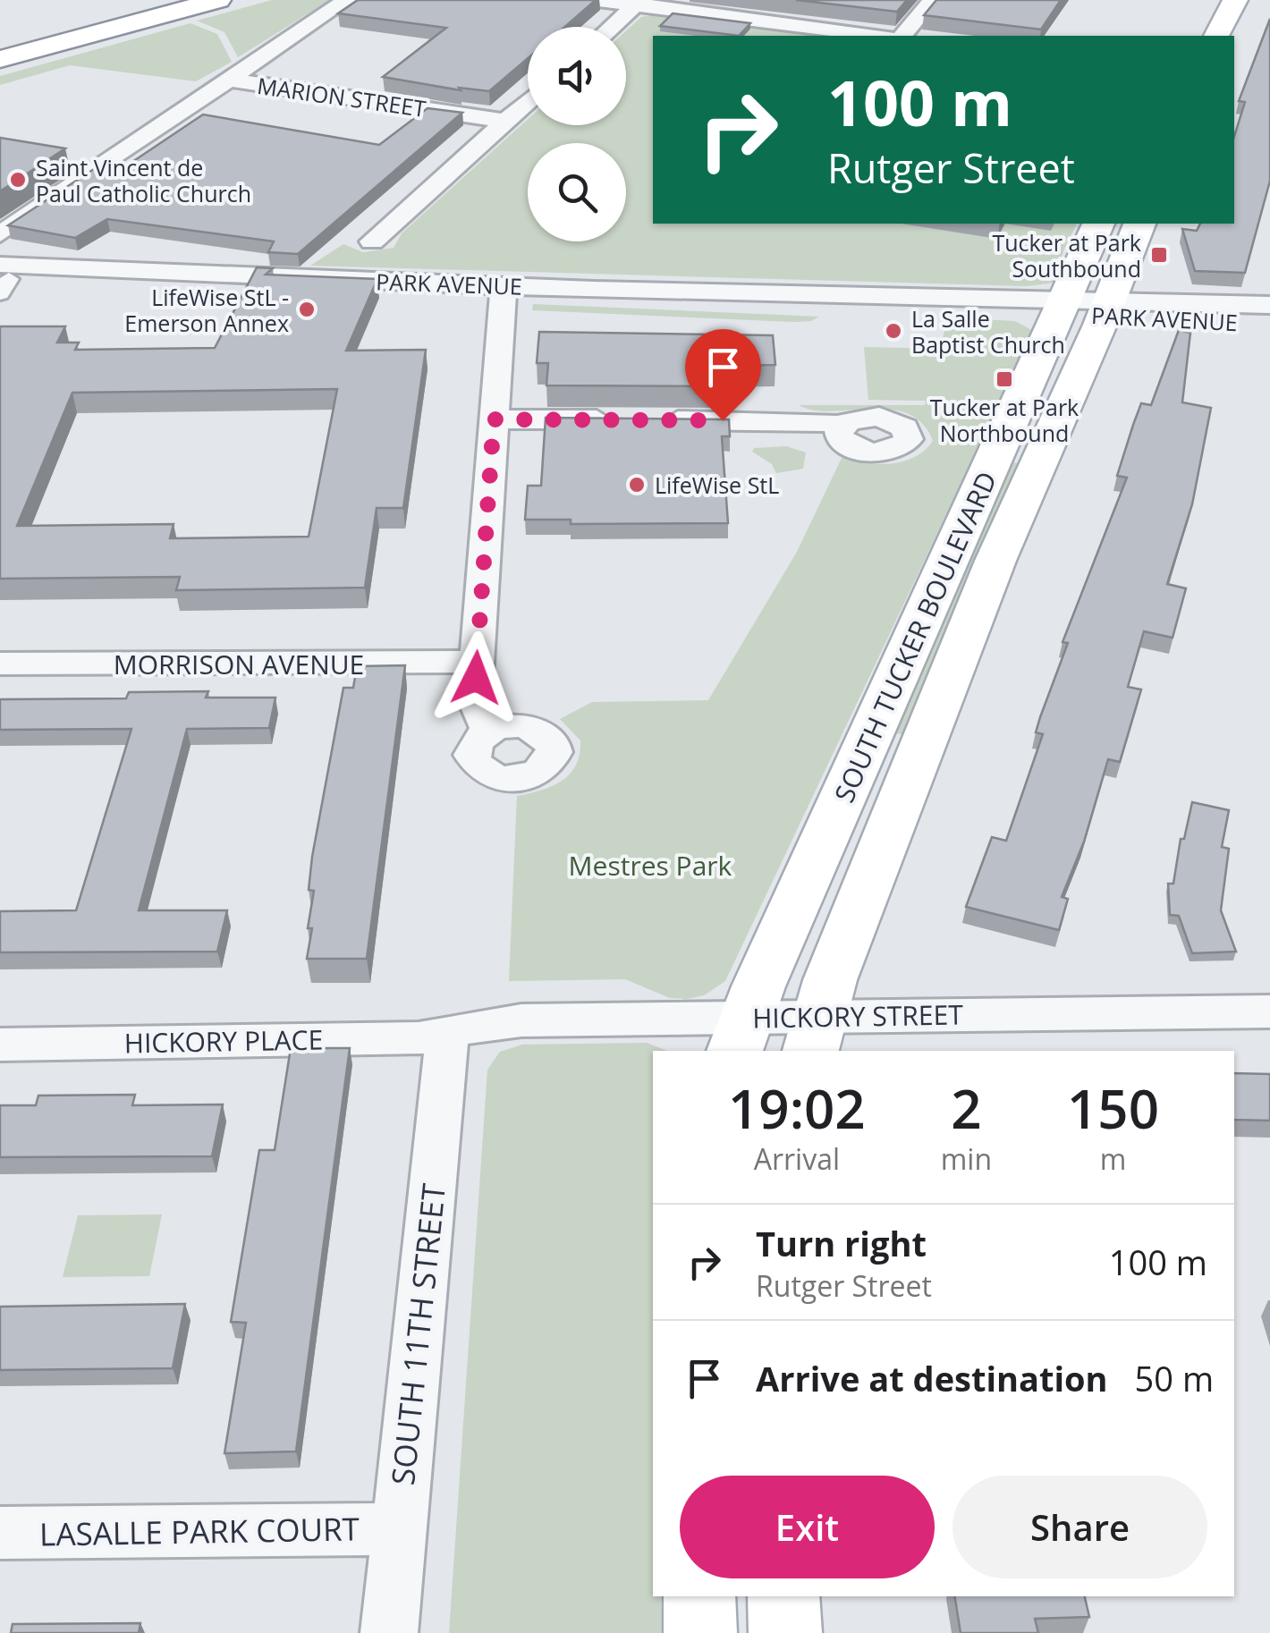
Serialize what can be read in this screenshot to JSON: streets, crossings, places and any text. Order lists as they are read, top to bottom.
{
  "streets": {
    "main road": ["SOUTH TUCKER BOULEVARD"],
    "street": [
      "MARION STREET",
      "PARK AVENUE",
      "MORRISON AVENUE",
      "HICKORY STREET",
      "HICKORY PLACE",
      "SOUTH 11TH STREET",
      "LASALLE PARK COURT"
    ]
  },
  "crossings": [
    ["PARK AVENUE", "SOUTH TUCKER BOULEVARD"],
    ["SOUTH TUCKER BOULEVARD", "HICKORY STREET"],
    ["HICKORY STREET", "HICKORY PLACE"],
    ["HICKORY STREET", "SOUTH 11TH STREET"],
    ["HICKORY PLACE", "SOUTH 11TH STREET"],
    ["SOUTH 11TH STREET", "LASALLE PARK COURT"]
  ],
  "parks": ["Mestres Park"],
  "places": {
    "other": [
      "Saint Vincent de Paul Catholic Church",
      "LifeWise StL - Emerson Annex",
      "La Salle Baptist Church",
      "LifeWise StL"
    ],
    "transit": ["Tucker at Park Southbound", "Tucker at Park Northbound"]
  },
  "page": {
    "turn": ["100 m", "Rutger Street"],
    "eta": [
      "19:02",
      "Arrival",
      "2",
      "min",
      "150",
      "m"
    ],
    "list": [
      {
        "name": "Turn right",
        "note": "Rutger Street",
        "value": "100 m"
      },
      {
        "name": "Arrive at destination",
        "value": "50 m"
      }
    ],
    "buttons": ["Exit", "Share"]
  }
}
